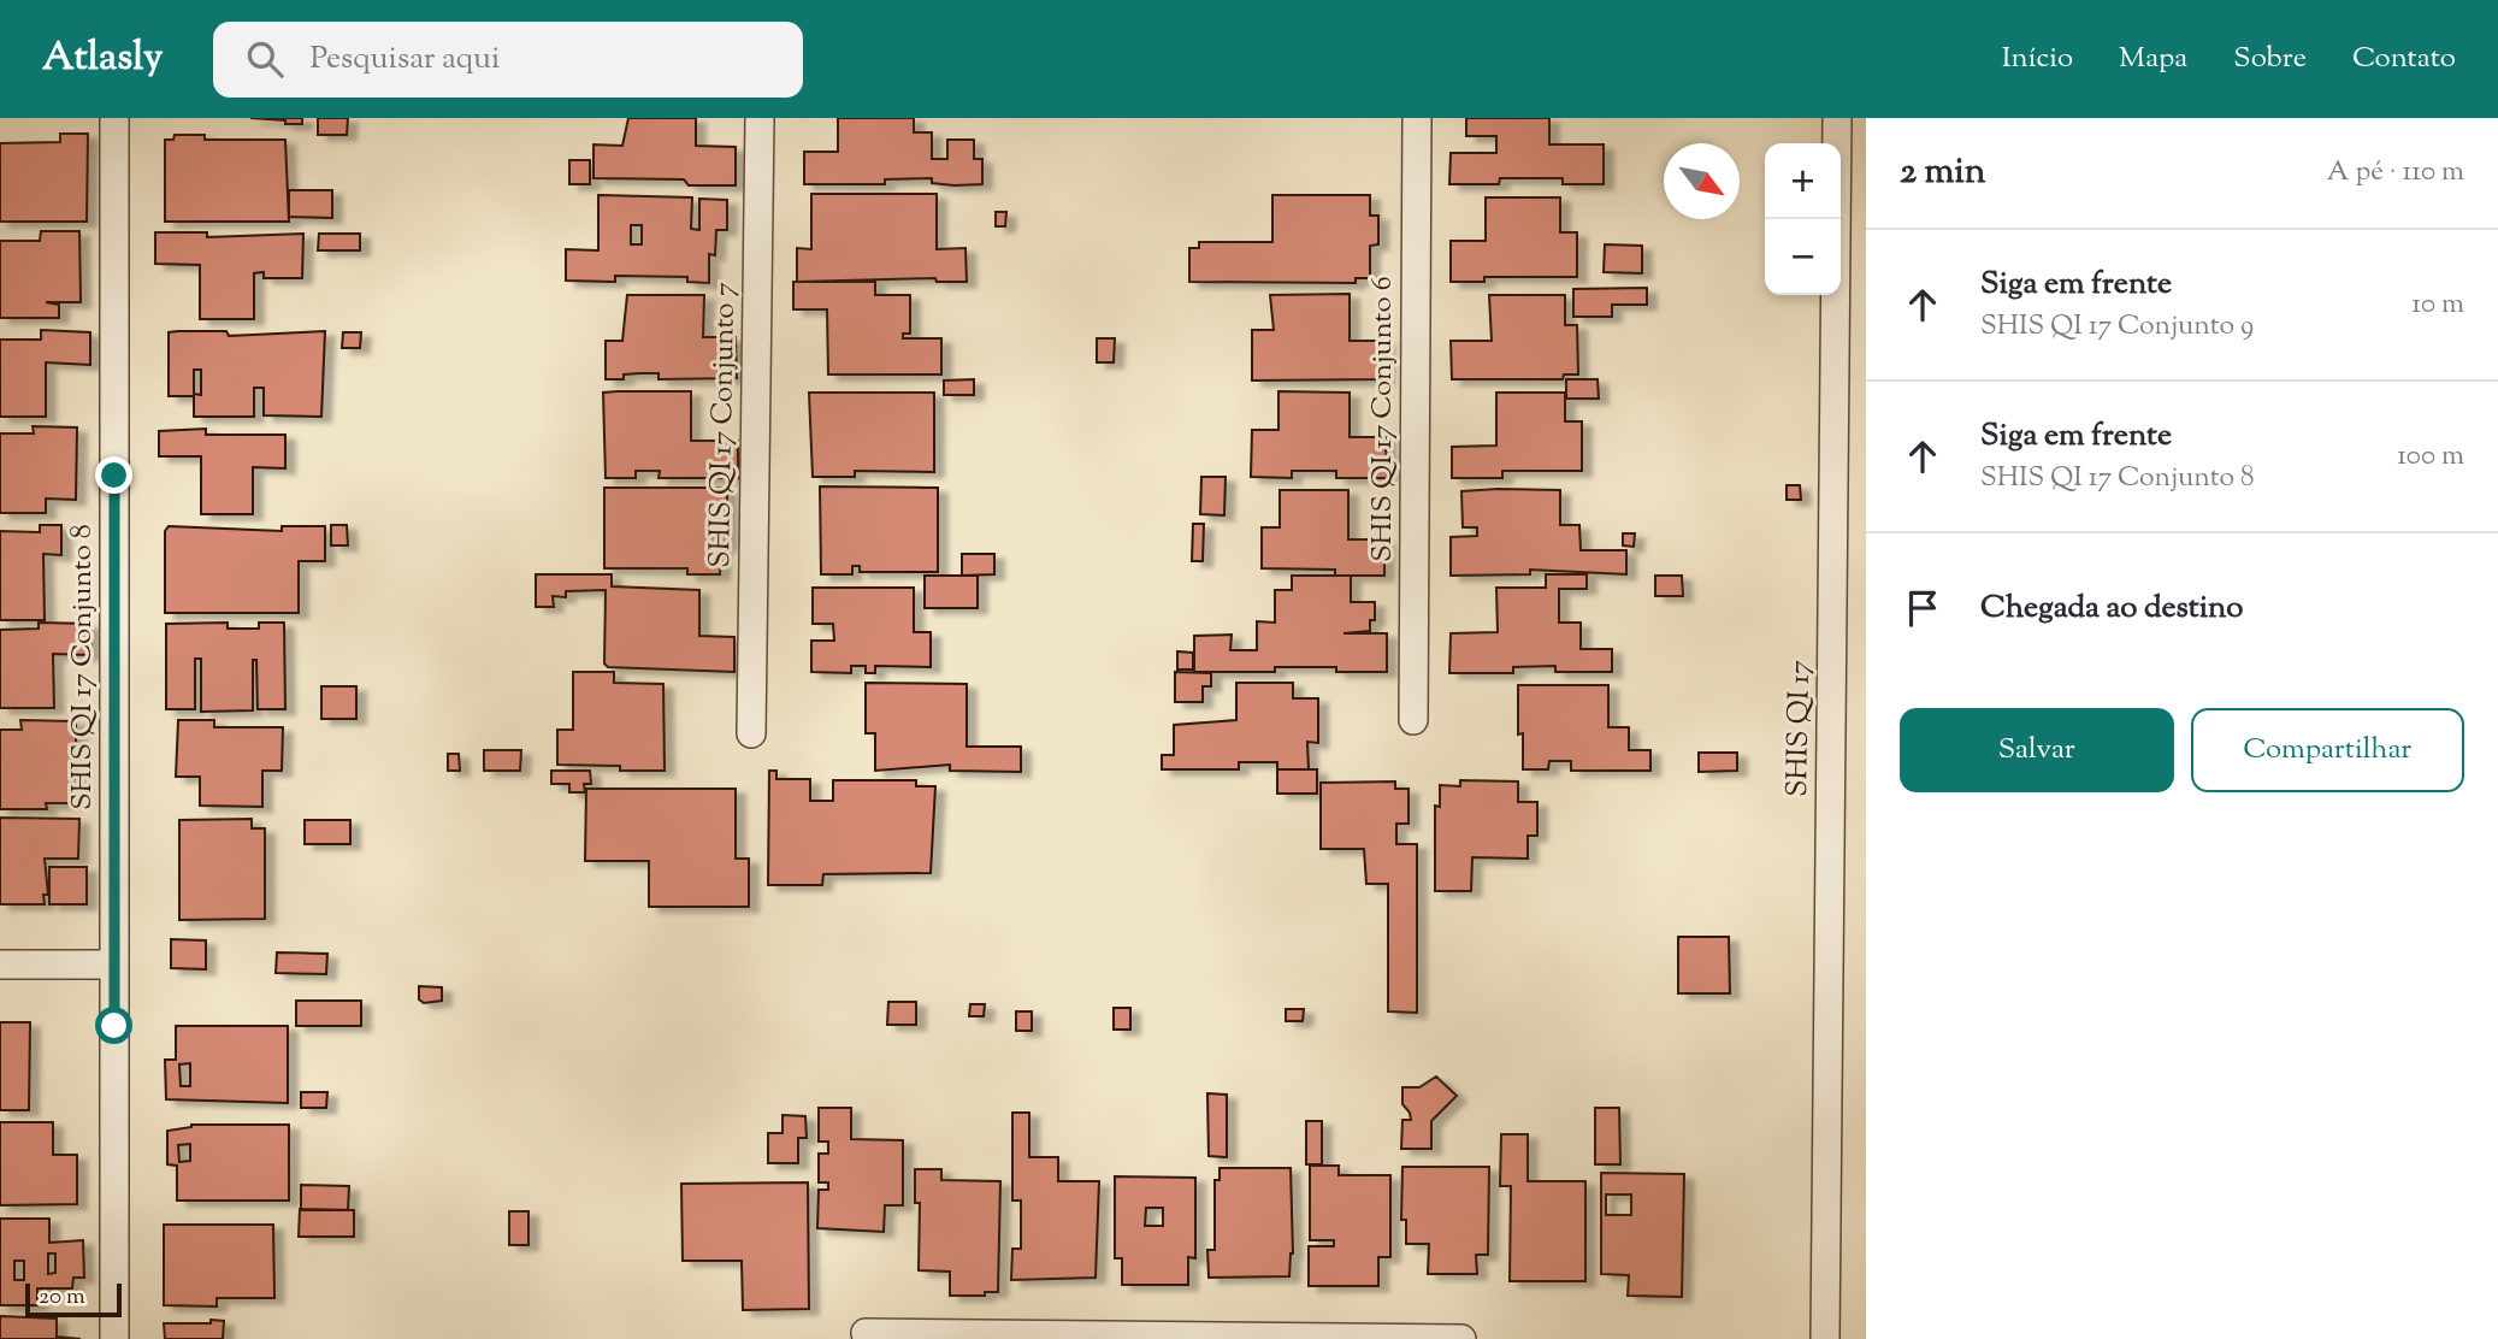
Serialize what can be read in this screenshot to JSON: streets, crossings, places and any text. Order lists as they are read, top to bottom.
{
  "streets": {
    "street": [
      "SHIS QI 17 Conjunto 6",
      "SHIS QI 17 Conjunto 7",
      "SHIS QI 17 Conjunto 8",
      "SHIS QI 17"
    ]
  },
  "scale_bar": "20 m",
  "north": "bottom right",
  "page": {
    "header": "Atlasly",
    "search": "Pesquisar aqui",
    "nav": [
      "Início",
      "Mapa",
      "Sobre",
      "Contato"
    ],
    "heading": ["2 min", "A pé · 110 m"],
    "map_buttons": ["+", "−"],
    "list": [
      ["Siga em frente", "SHIS QI 17 Conjunto 9", "10 m"],
      ["Siga em frente", "SHIS QI 17 Conjunto 8", "100 m"],
      "Chegada ao destino"
    ],
    "buttons": ["Salvar", "Compartilhar"],
    "scale": "20 m"
  }
}
